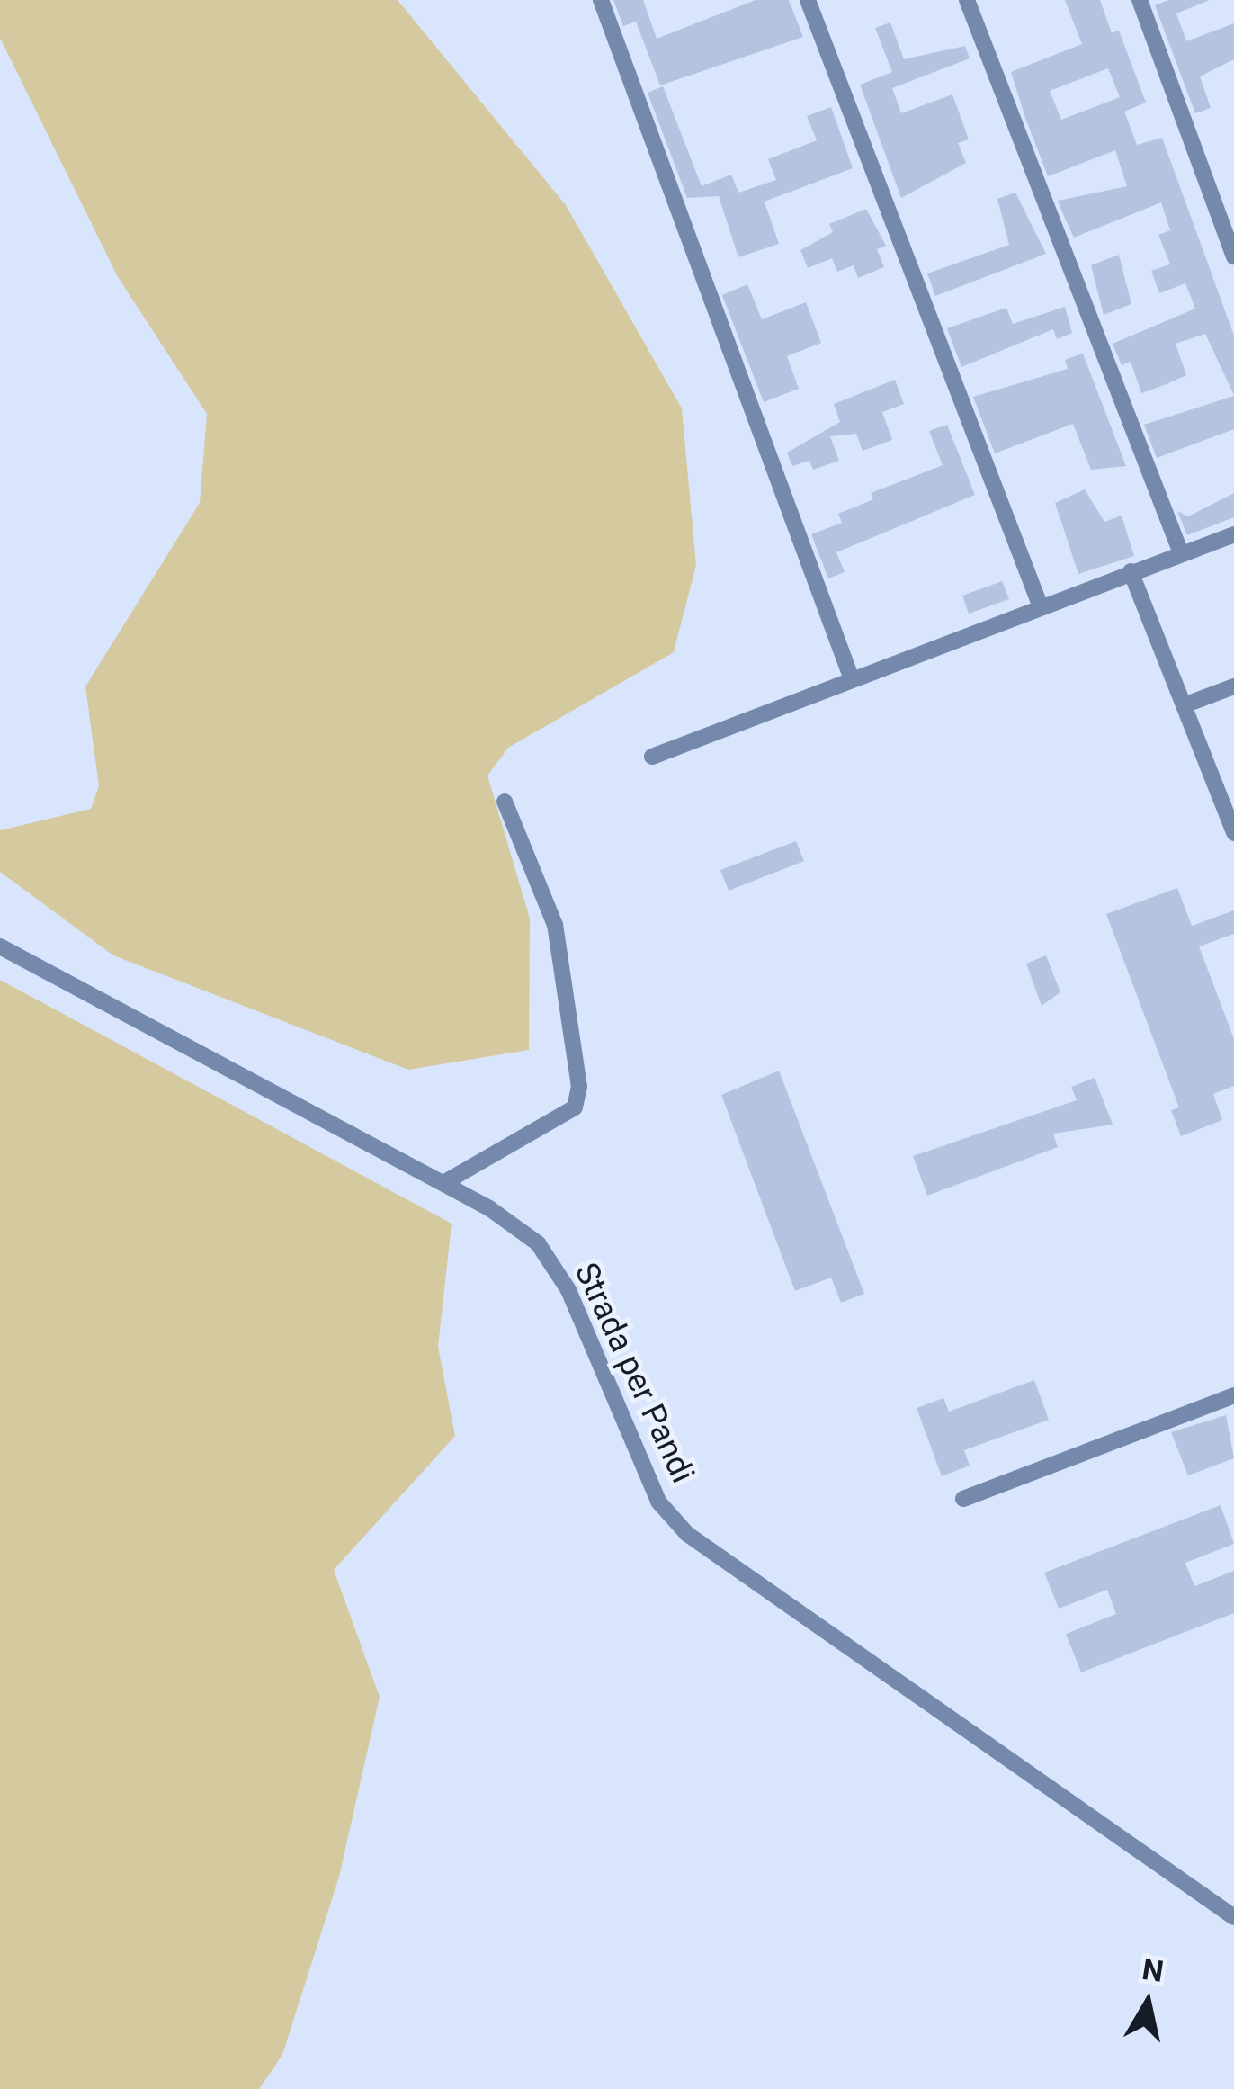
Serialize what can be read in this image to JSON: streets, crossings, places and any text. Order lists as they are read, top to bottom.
{
  "streets": {
    "street": ["Strada per Pandi"]
  },
  "north": "top"
}
